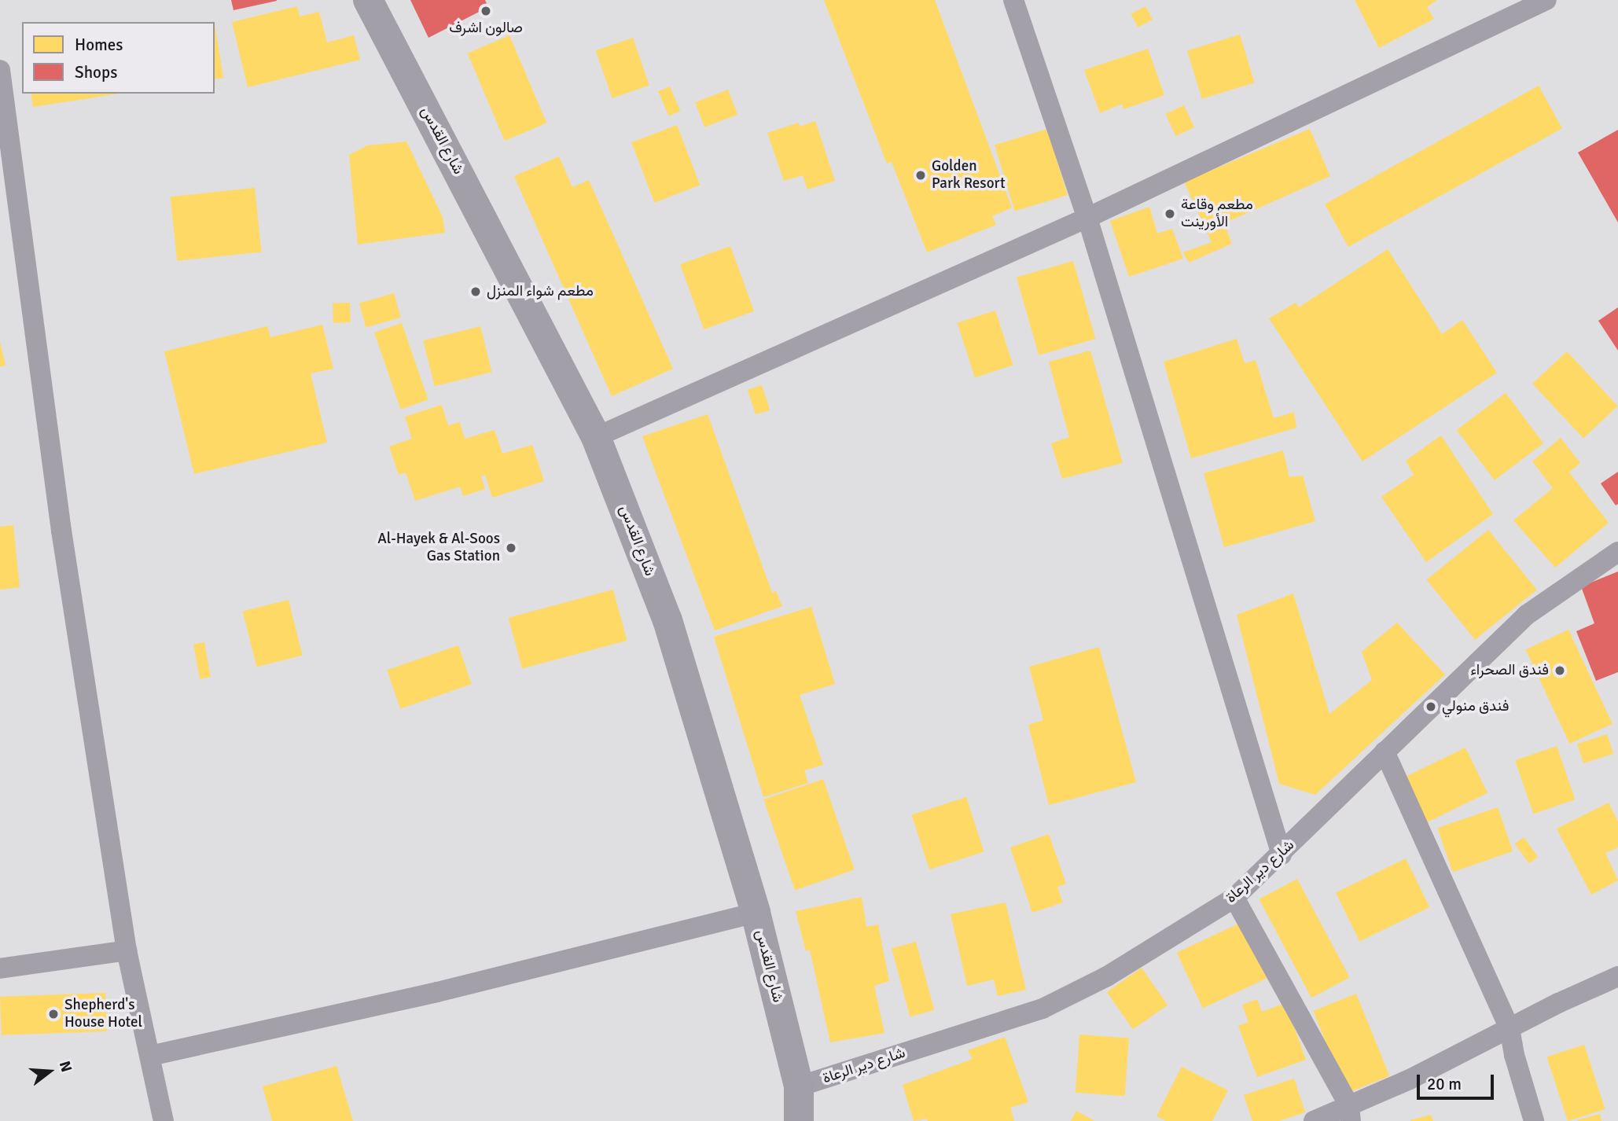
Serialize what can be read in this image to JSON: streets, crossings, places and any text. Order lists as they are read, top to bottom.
{
  "streets": {
    "main road": ["شارع القدس"],
    "street": ["شارع دير الرعاة"]
  },
  "crossings": [
    ["شارع القدس", "شارع دير الرعاة"]
  ],
  "places": [
    "صالون اشرف",
    "Golden Park Resort",
    "مطعم وقاعة الأورينت",
    "مطعم شواء المنزل",
    "Al-Hayek & Al-Soos Gas Station",
    "فندق الصحراء",
    "فندق منولي",
    "Shepherd's House Hotel"
  ],
  "legend": ["Homes", "Shops"],
  "scale_bar": "20 m",
  "north": "right"
}
